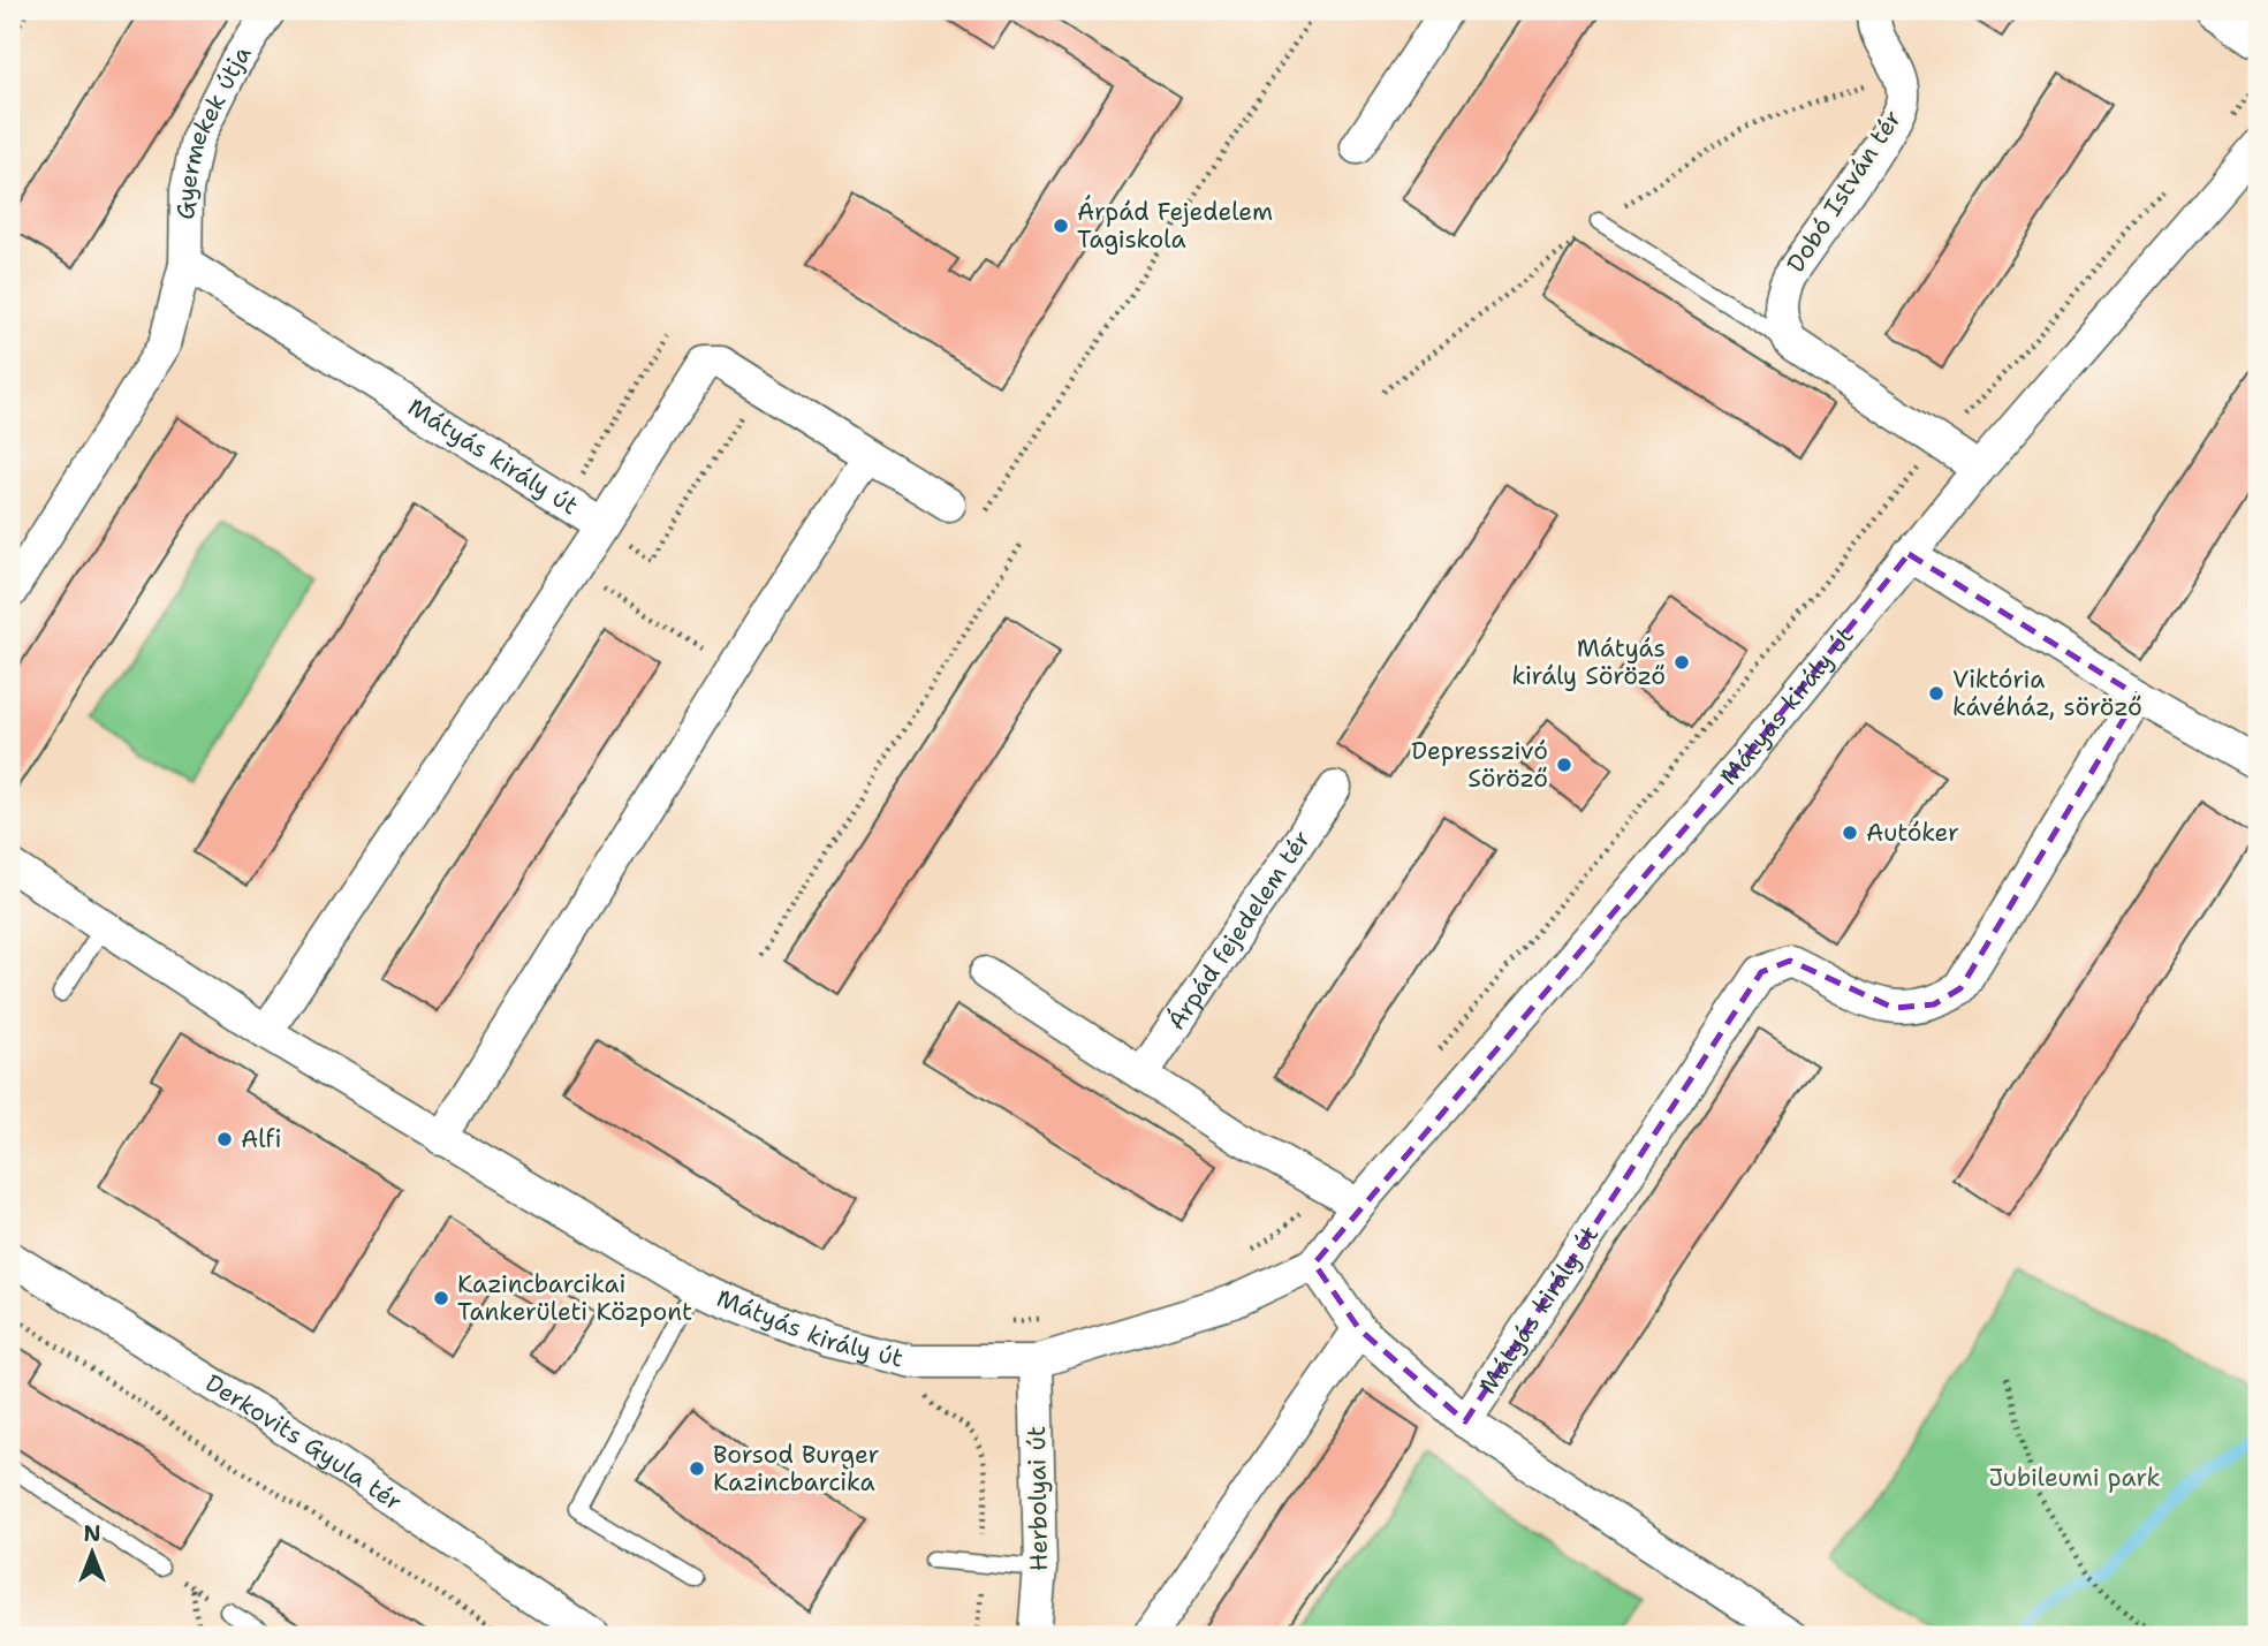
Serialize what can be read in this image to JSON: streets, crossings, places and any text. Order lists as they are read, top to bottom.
{
  "streets": {
    "street": [
      "Gyermekek útja",
      "Dobó István tér",
      "Mátyás király út",
      "Árpád fejedelem tér",
      "Derkovits Gyula tér",
      "Herbolyai út"
    ]
  },
  "crossings": [
    ["Gyermekek útja", "Mátyás király út"],
    ["Mátyás király út", "Herbolyai út"]
  ],
  "parks": ["Jubileumi park"],
  "places": [
    "Árpád Fejedelem Tagiskola",
    "Mátyás király Söröző",
    "Viktória kávéház, söröző",
    "Depresszivó Söröző",
    "Autóker",
    "Alfi",
    "Kazincbarcikai Tankerületi Központ",
    "Borsod Burger Kazincbarcika"
  ],
  "north": "top"
}
